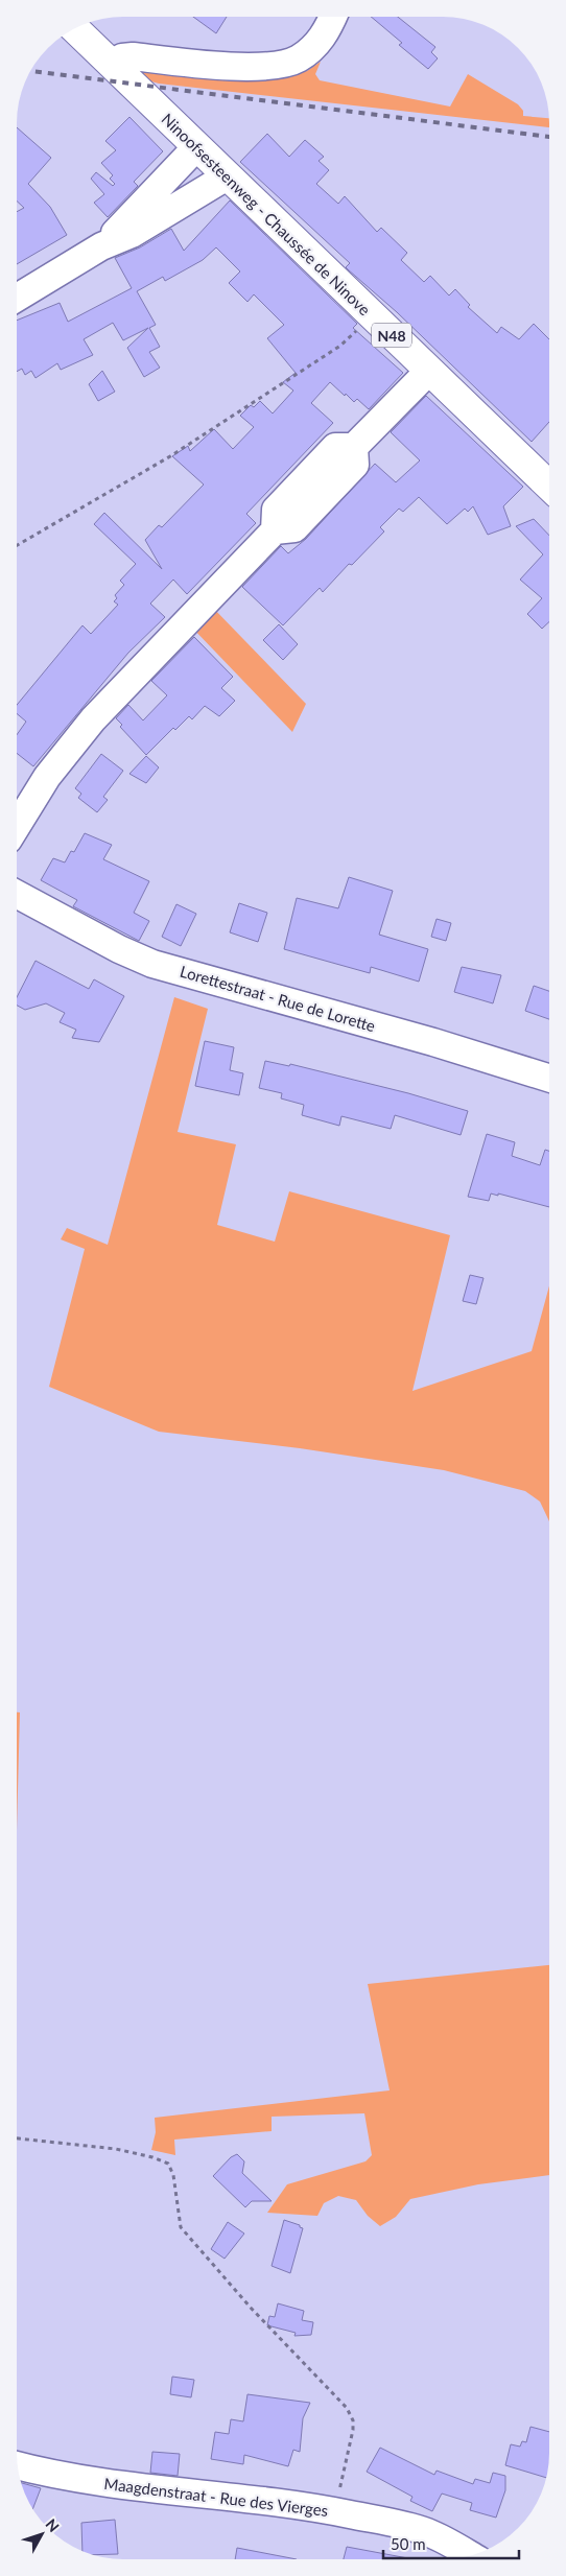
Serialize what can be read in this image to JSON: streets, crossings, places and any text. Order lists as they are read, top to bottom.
{
  "streets": {
    "main road": ["Ninoofsesteenweg - Chaussée de Ninove", "N48"],
    "street": ["Lorettestraat - Rue de Lorette", "Maagdenstraat - Rue des Vierges"]
  },
  "crossings": [
    ["Ninoofsesteenweg - Chaussée de Ninove", "N48"]
  ],
  "scale_bar": "50 m",
  "north": "top right"
}
